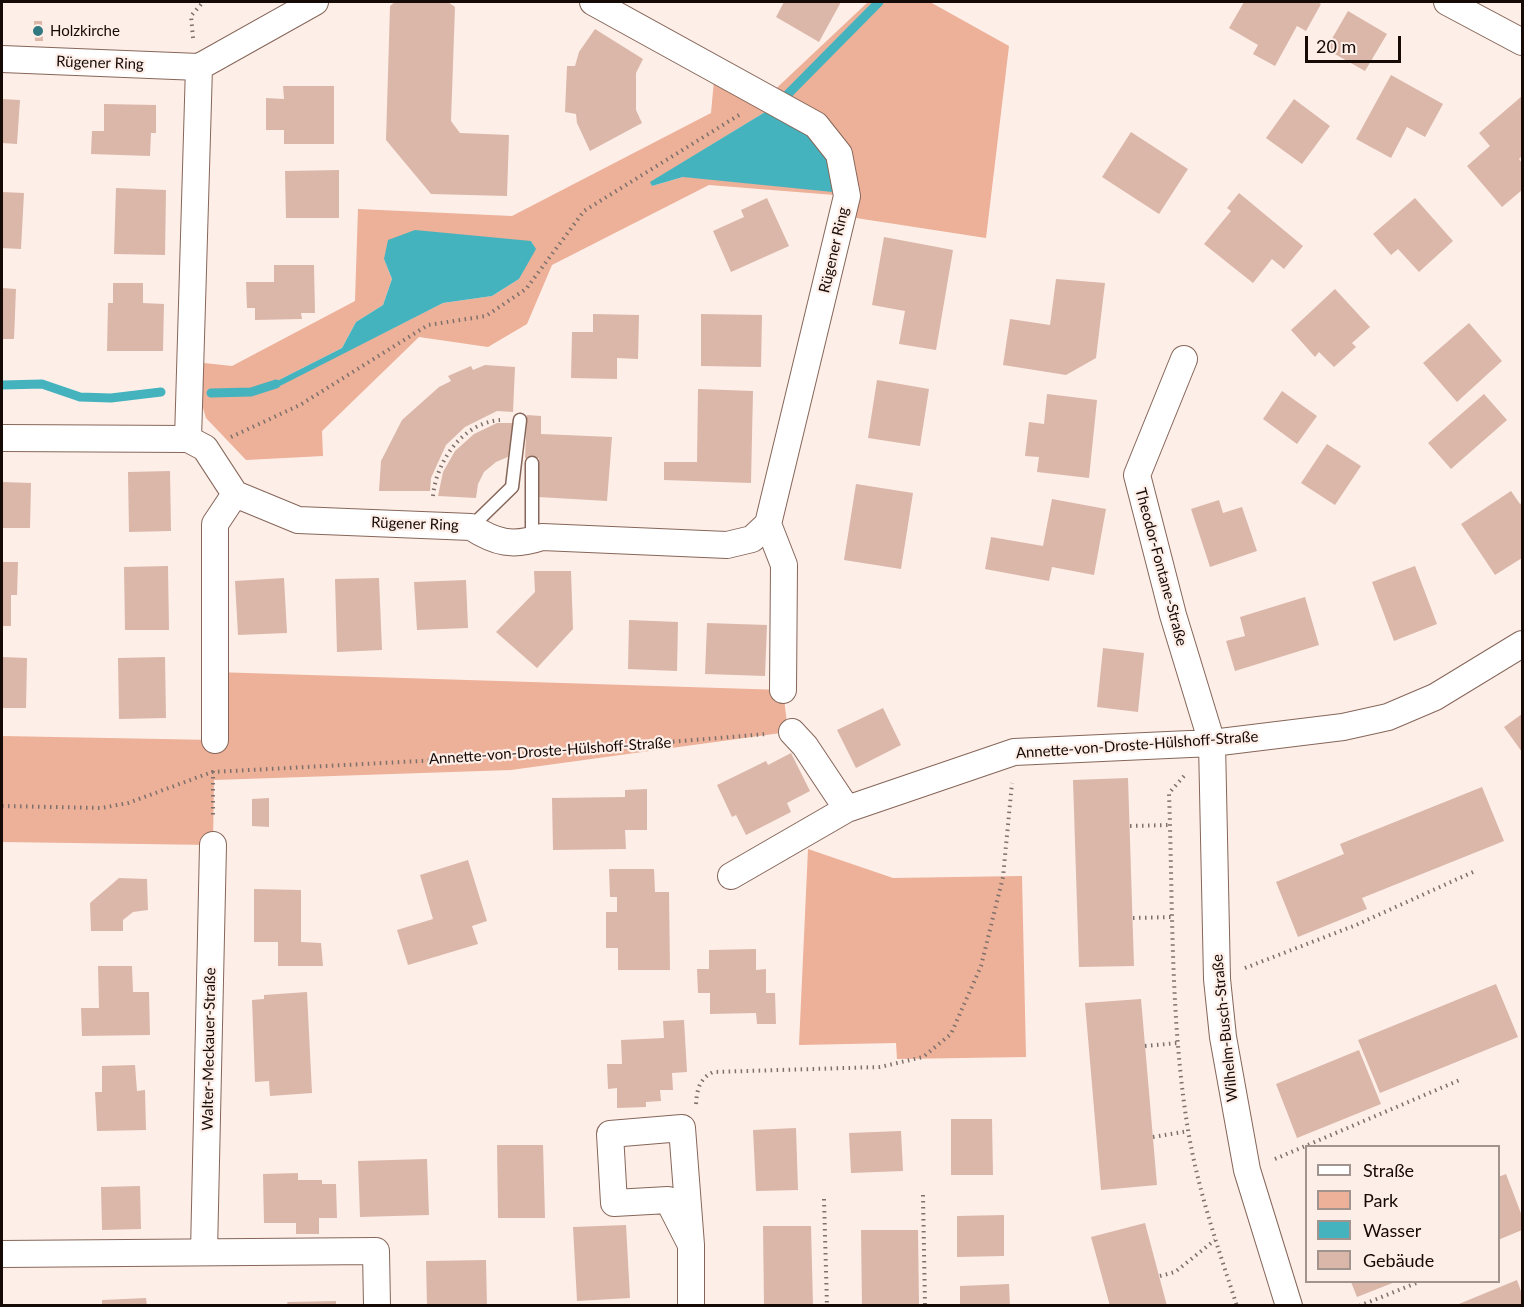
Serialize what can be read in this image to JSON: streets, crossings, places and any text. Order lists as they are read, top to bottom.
{
  "streets": {
    "street": [
      "Rügener Ring",
      "Theodor-Fontane-Straße",
      "Annette-von-Droste-Hülshoff-Straße",
      "Wilhelm-Busch-Straße",
      "Walter-Meckauer-Straße"
    ]
  },
  "crossings": [
    ["Theodor-Fontane-Straße", "Annette-von-Droste-Hülshoff-Straße"],
    ["Theodor-Fontane-Straße", "Wilhelm-Busch-Straße"],
    ["Annette-von-Droste-Hülshoff-Straße", "Wilhelm-Busch-Straße"]
  ],
  "places": ["Holzkirche"],
  "legend": [
    "Straße",
    "Park",
    "Wasser",
    "Gebäude"
  ],
  "scale_bar": "20 m"
}
